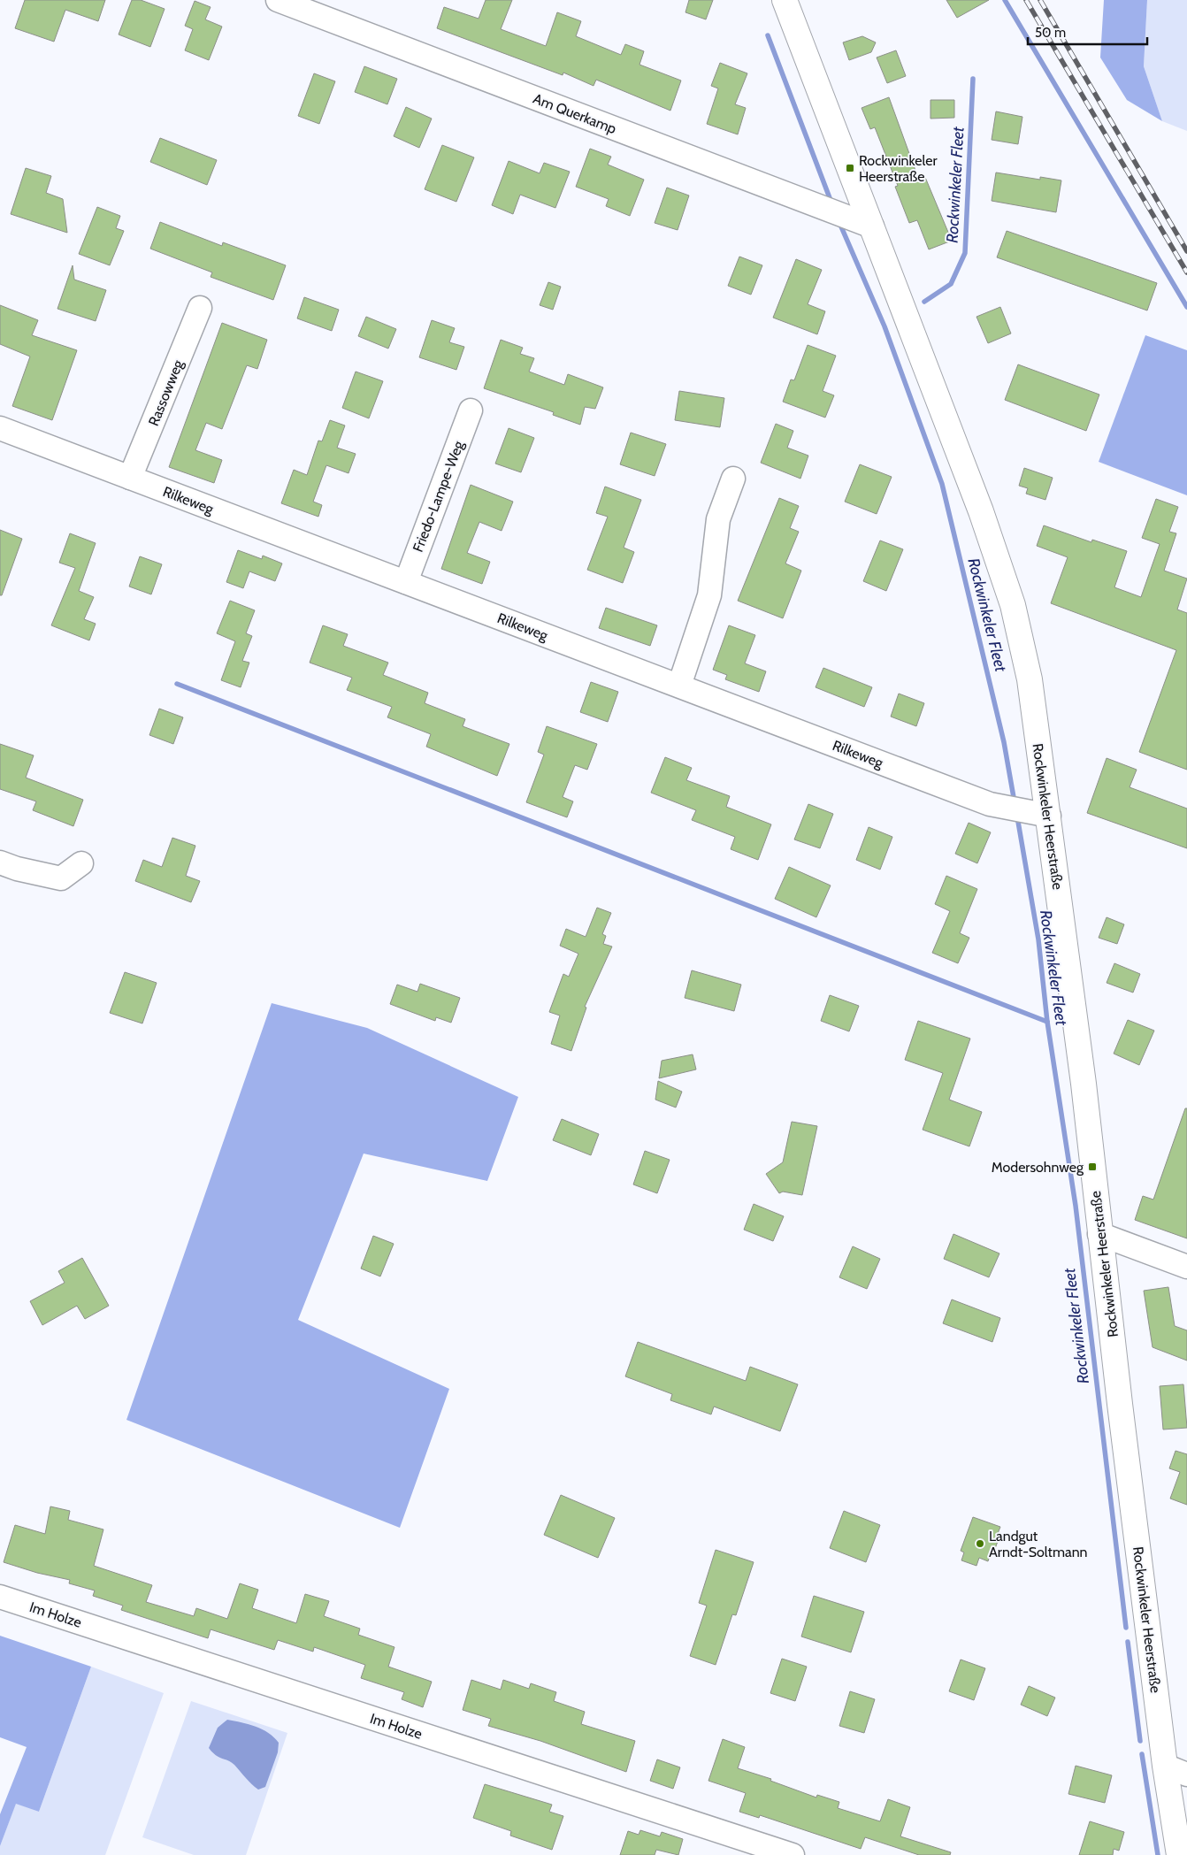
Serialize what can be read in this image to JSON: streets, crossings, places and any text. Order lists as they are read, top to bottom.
{
  "streets": {
    "main road": ["Rockwinkeler Heerstraße"],
    "street": [
      "Am Querkamp",
      "Rassowweg",
      "Friedo-Lampe-Weg",
      "Rilkeweg",
      "Im Holze"
    ]
  },
  "crossings": [
    ["Am Querkamp", "Rockwinkeler Heerstraße"],
    ["Rassowweg", "Rilkeweg"],
    ["Friedo-Lampe-Weg", "Rilkeweg"],
    ["Rilkeweg", "Rockwinkeler Heerstraße"]
  ],
  "water": ["Rockwinkeler Fleet"],
  "places": {
    "transit": ["Rockwinkeler Heerstraße", "Modersohnweg"],
    "other": ["Landgut Arndt-Soltmann"]
  },
  "scale_bar": "50 m"
}
